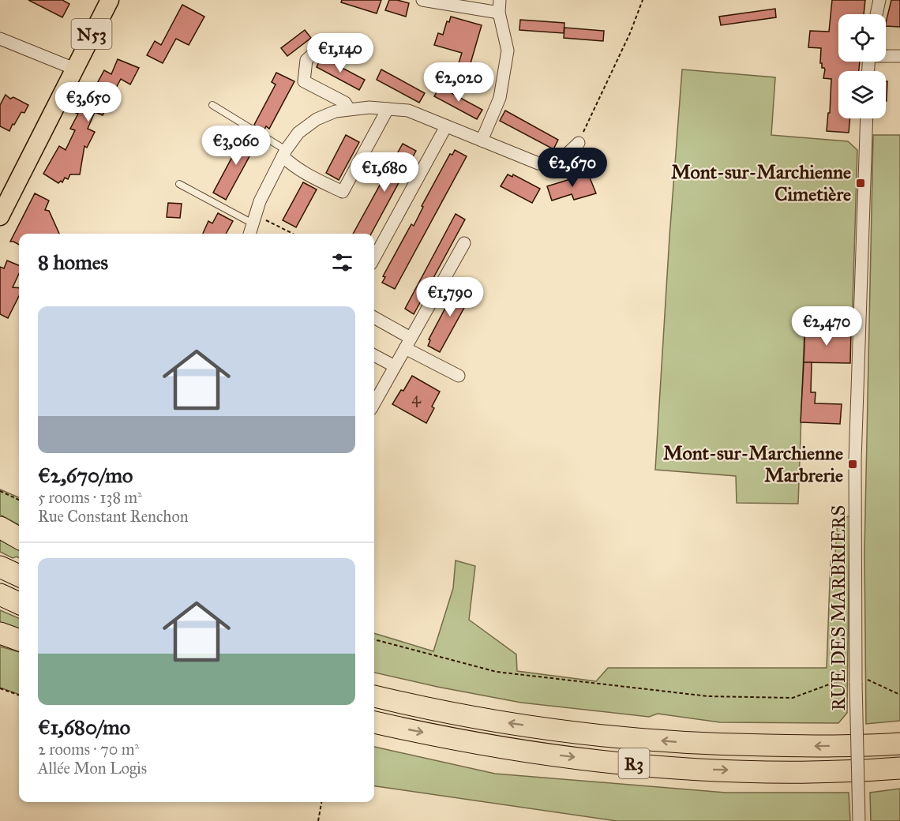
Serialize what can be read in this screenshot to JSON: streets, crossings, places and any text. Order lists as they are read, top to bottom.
{
  "streets": {
    "highway": ["R3"],
    "main road": ["N53"],
    "street": ["RUE DES MARBRIERS"]
  },
  "places": {
    "transit": ["Mont-sur-Marchienne Cimetière", "Mont-sur-Marchienne Marbrerie"]
  },
  "house_numbers": ["4"],
  "page": {
    "price": [
      "€1,140",
      "€2,020",
      "€3,650",
      "€3,060",
      "€2,670",
      "€1,680",
      "€1,790",
      "€2,470"
    ],
    "heading": "8 homes",
    "list": [
      {
        "name": "€2,670/mo",
        "note": "5 rooms · 138 m² · Rue Constant Renchon"
      },
      {
        "name": "€1,680/mo",
        "note": "2 rooms · 70 m² · Allée Mon Logis"
      }
    ]
  }
}
